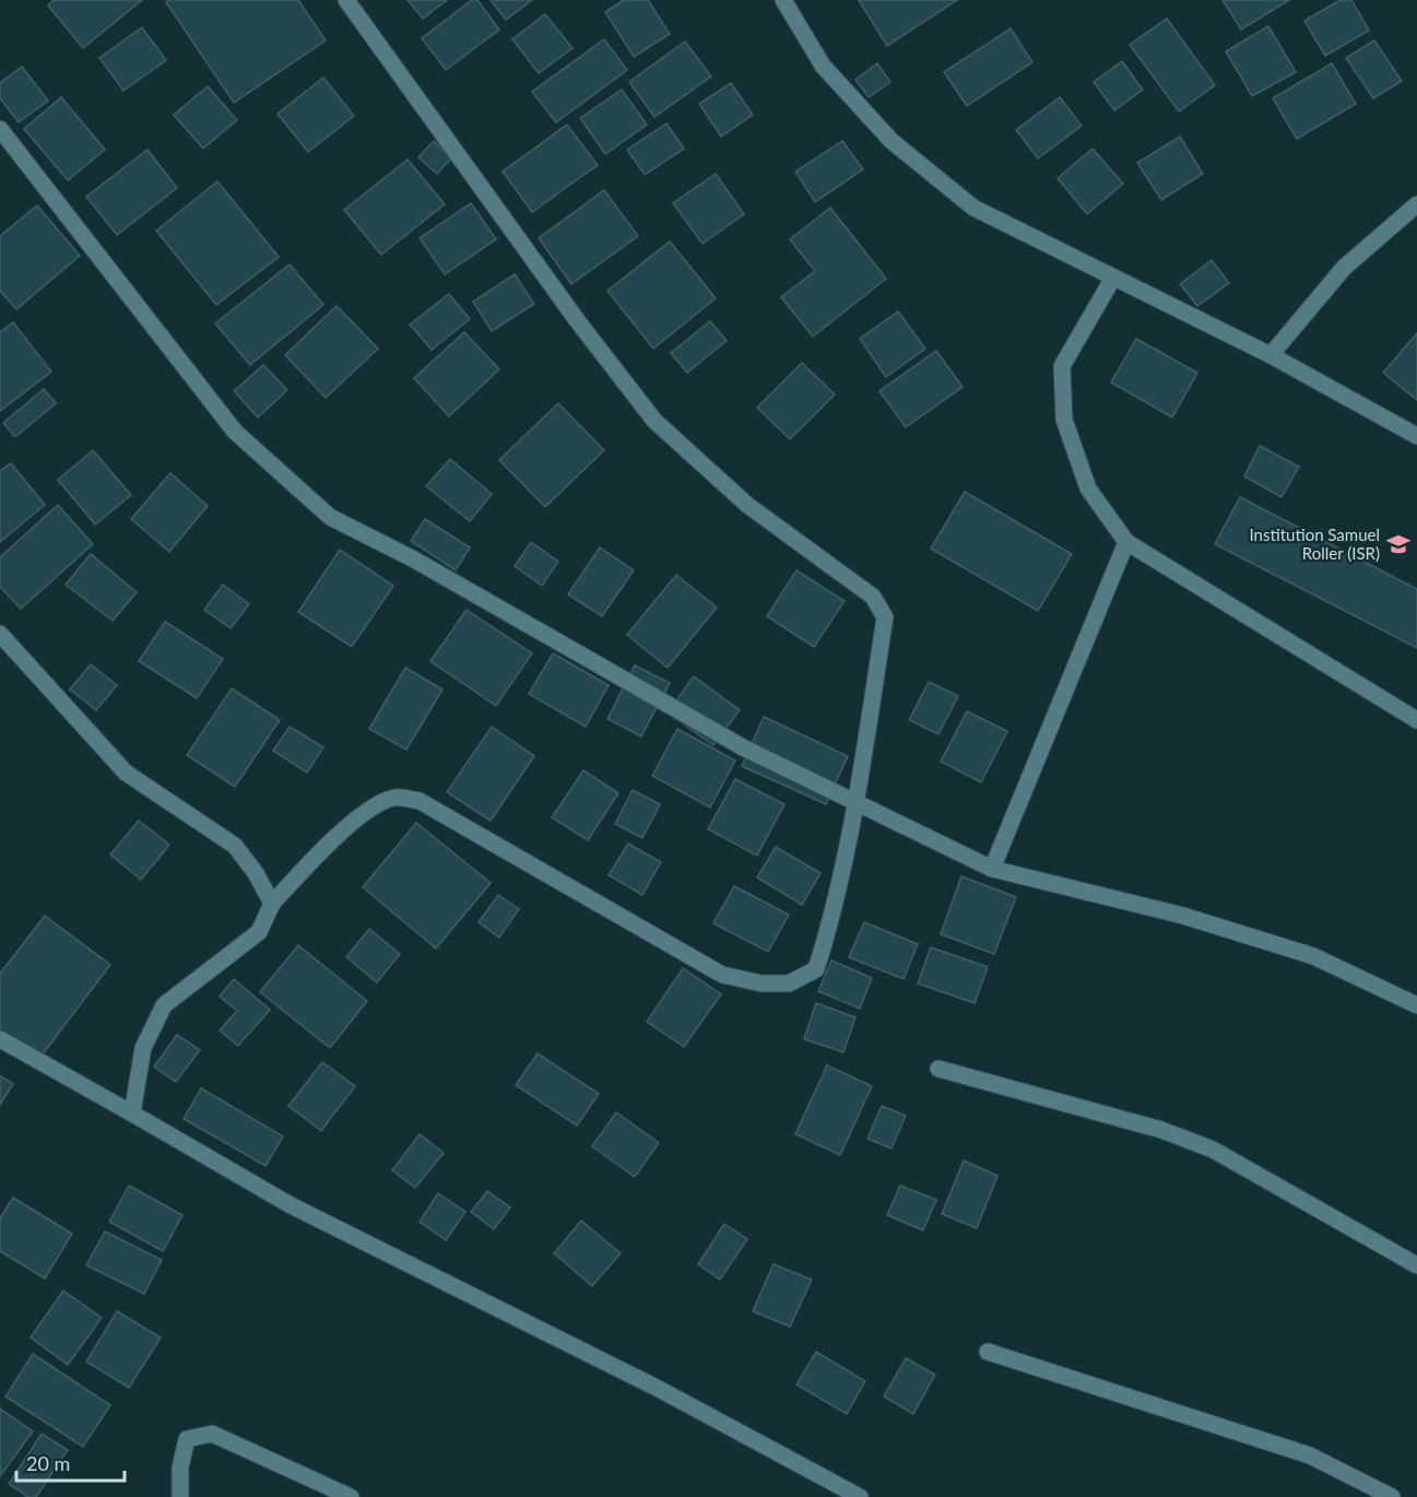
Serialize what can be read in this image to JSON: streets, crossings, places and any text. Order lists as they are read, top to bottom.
{
  "places": {
    "school or university": ["Institution Samuel Roller (ISR)"]
  },
  "scale_bar": "20 m"
}
